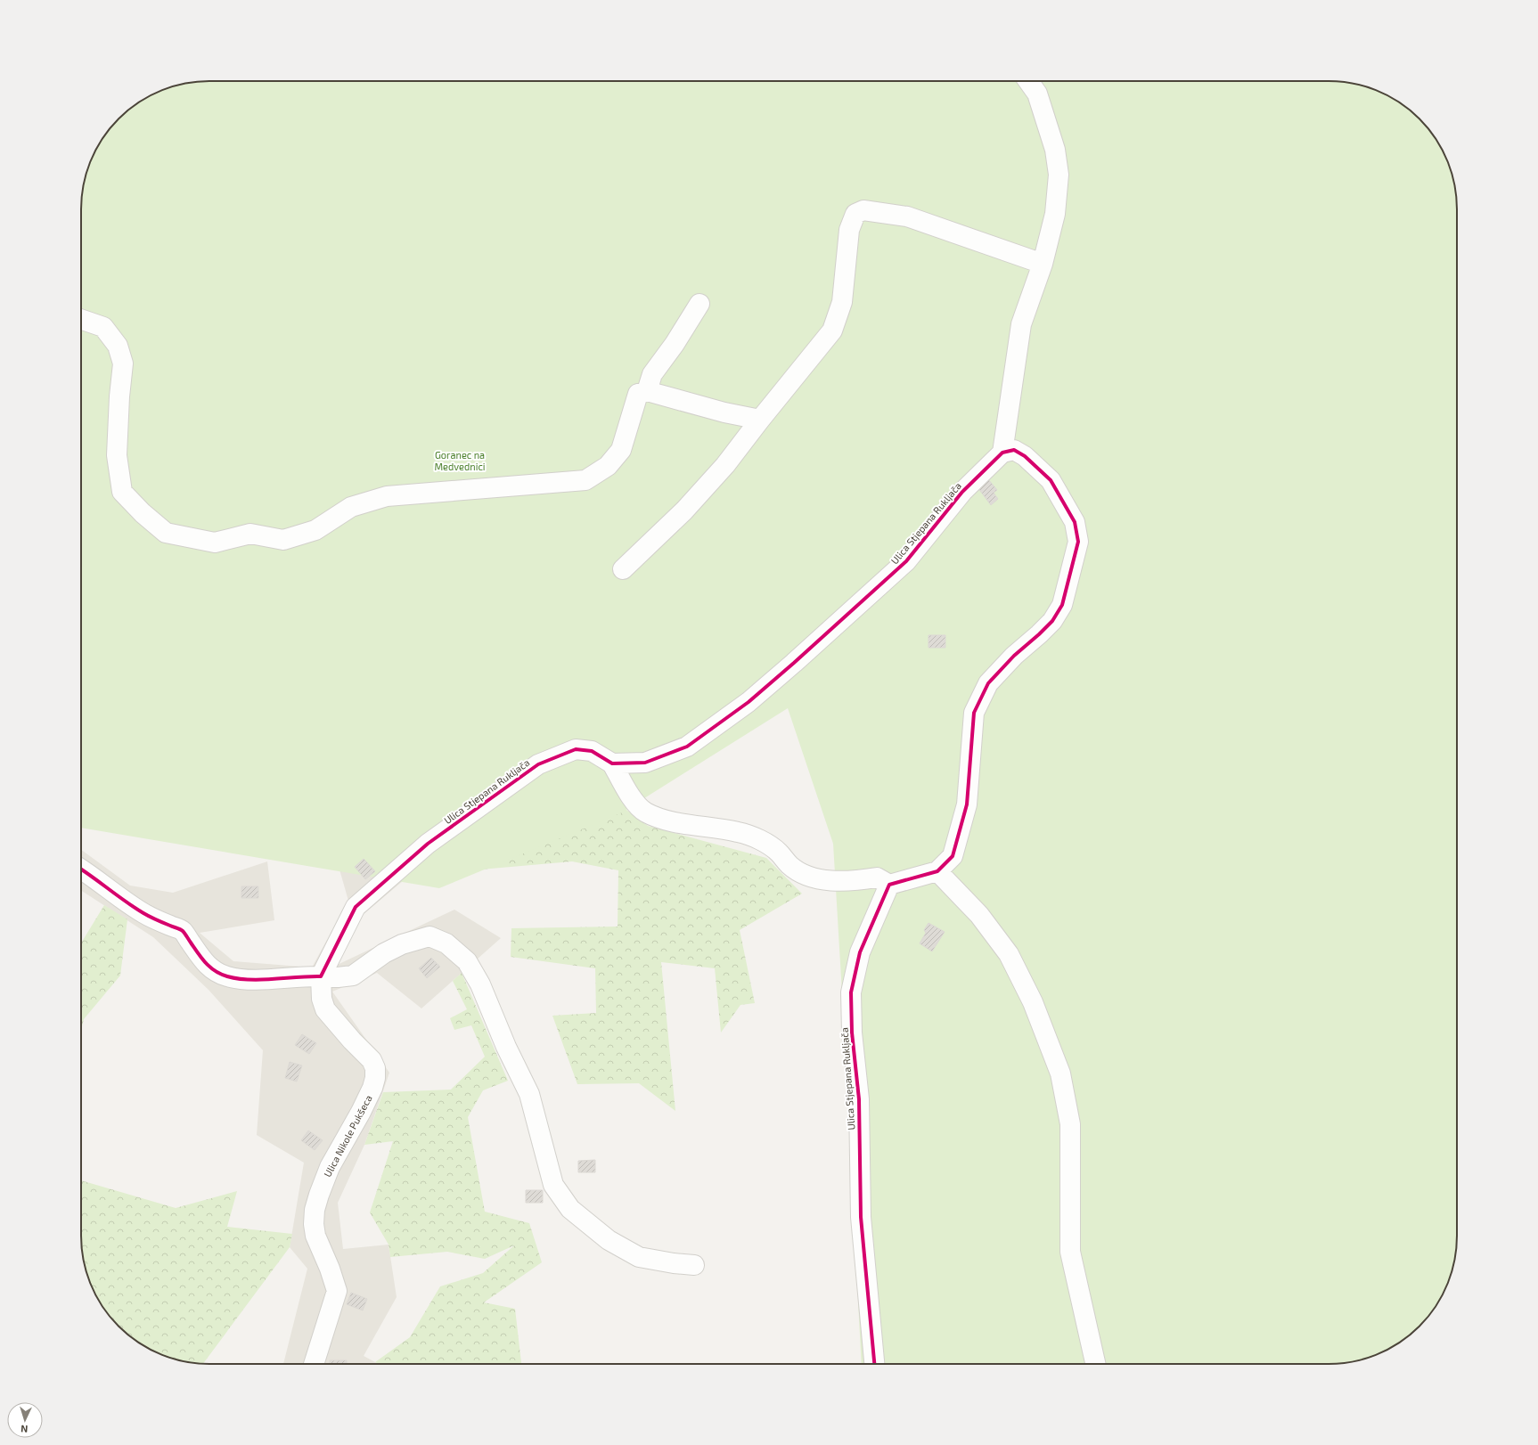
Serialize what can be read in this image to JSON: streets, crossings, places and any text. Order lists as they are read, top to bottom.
{
  "streets": {
    "street": ["Ulica Stjepana Rukljača", "Ulica Nikole Pukšeca"]
  },
  "crossings": [
    ["Ulica Stjepana Rukljača", "Ulica Nikole Pukšeca"]
  ],
  "parks": ["Goranec na Medvednici"],
  "north": "bottom"
}
